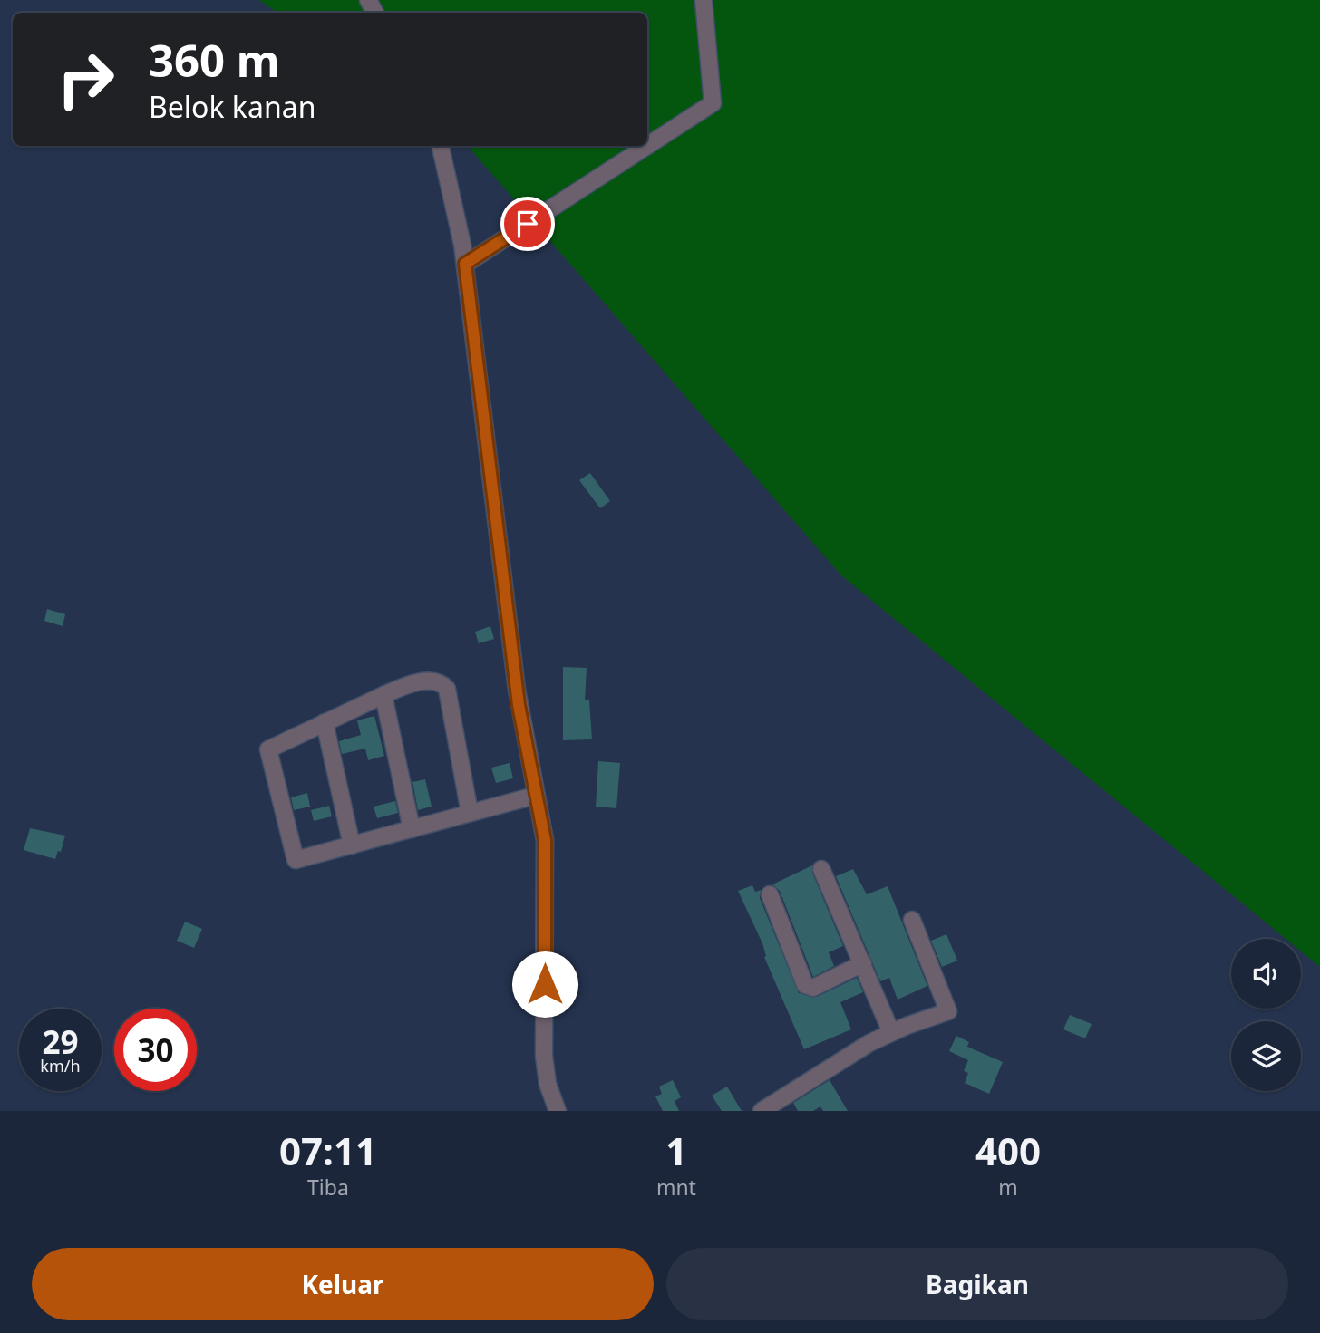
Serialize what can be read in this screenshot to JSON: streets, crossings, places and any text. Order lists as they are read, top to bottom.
{
  "page": {
    "turn": ["360 m", "Belok kanan"],
    "speed": "29 km/h",
    "limit": "30",
    "eta": [
      "07:11",
      "Tiba",
      "1",
      "mnt",
      "400",
      "m"
    ],
    "buttons": ["Keluar", "Bagikan"]
  }
}
